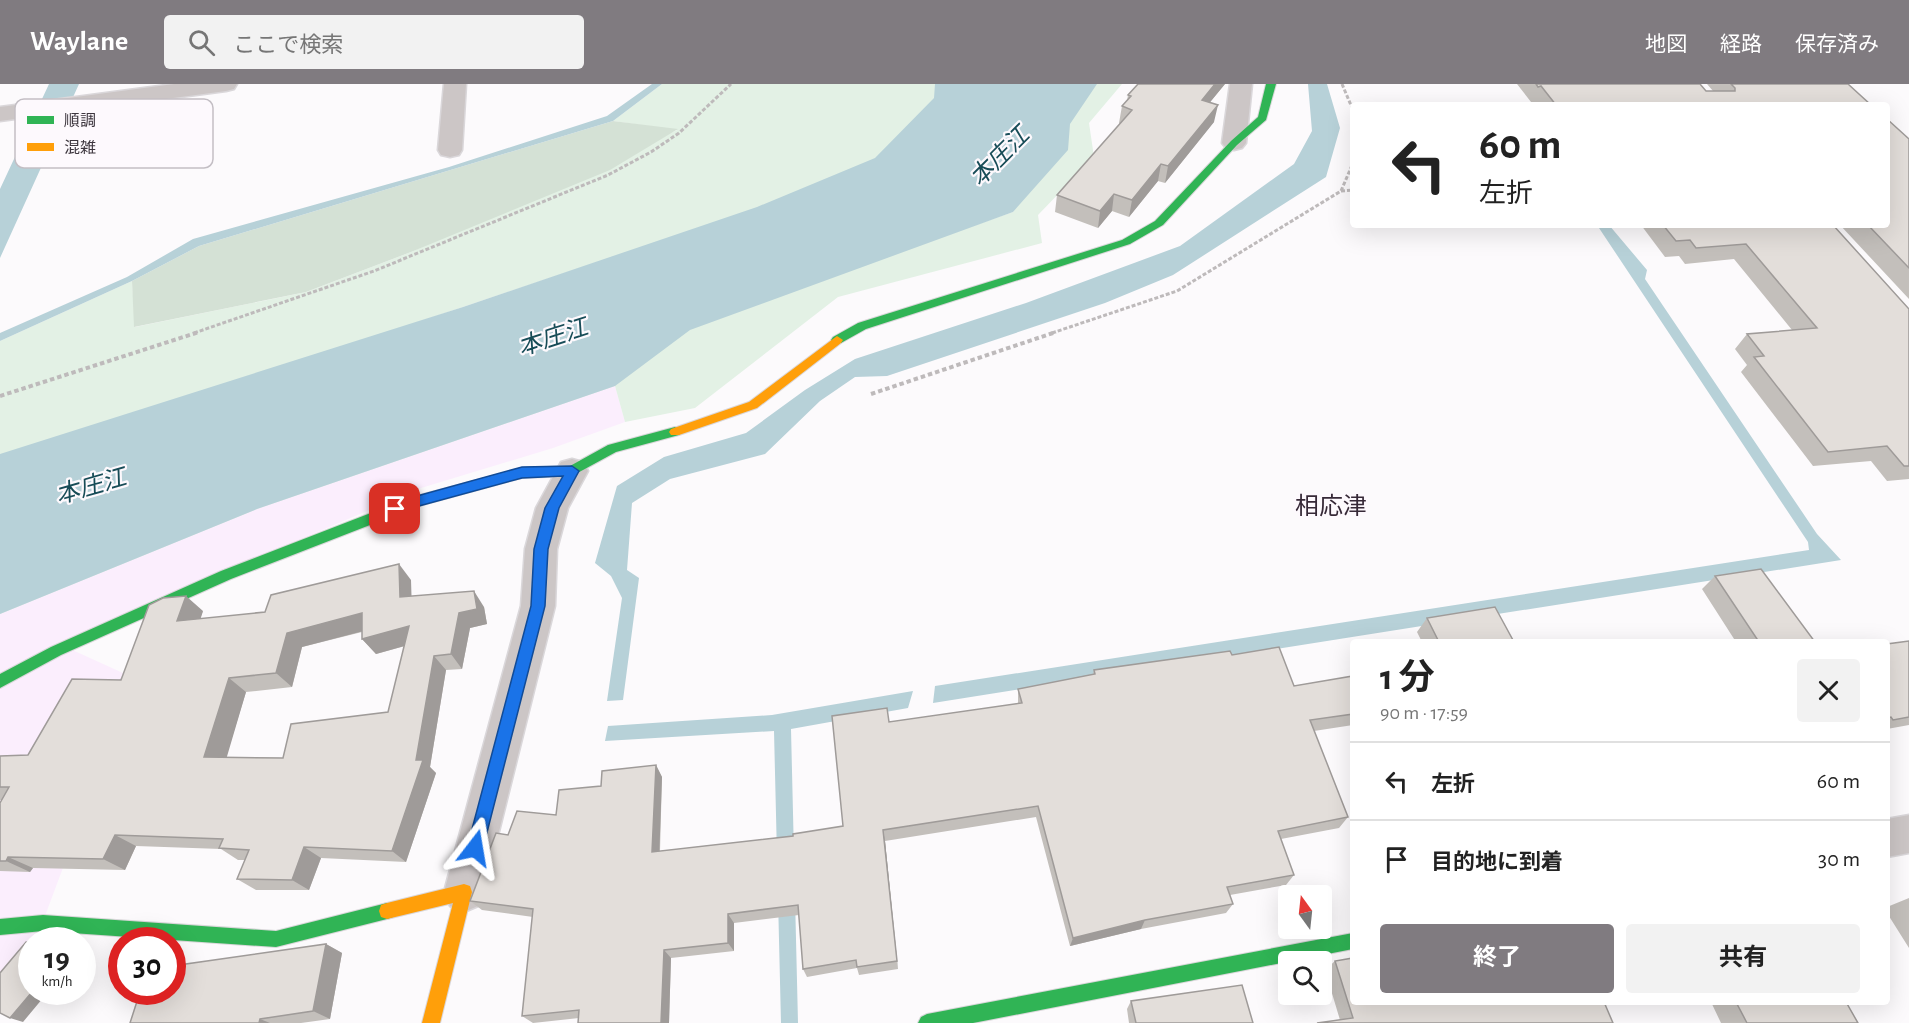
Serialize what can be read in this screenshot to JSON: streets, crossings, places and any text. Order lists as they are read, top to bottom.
{
  "districts": ["相応津"],
  "water": ["本庄江"],
  "legend": ["順調", "混雑"],
  "north": "top",
  "page": {
    "header": "Waylane",
    "search": "ここで検索",
    "nav": ["地図", "経路", "保存済み"],
    "turn": ["60 m", "左折"],
    "heading": ["1 分", "90 m · 17:59"],
    "list": [
      {
        "name": "左折",
        "value": "60 m"
      },
      {
        "name": "目的地に到着",
        "value": "30 m"
      }
    ],
    "buttons": ["終了", "共有"],
    "speed": "19 km/h",
    "limit": "30"
  }
}
